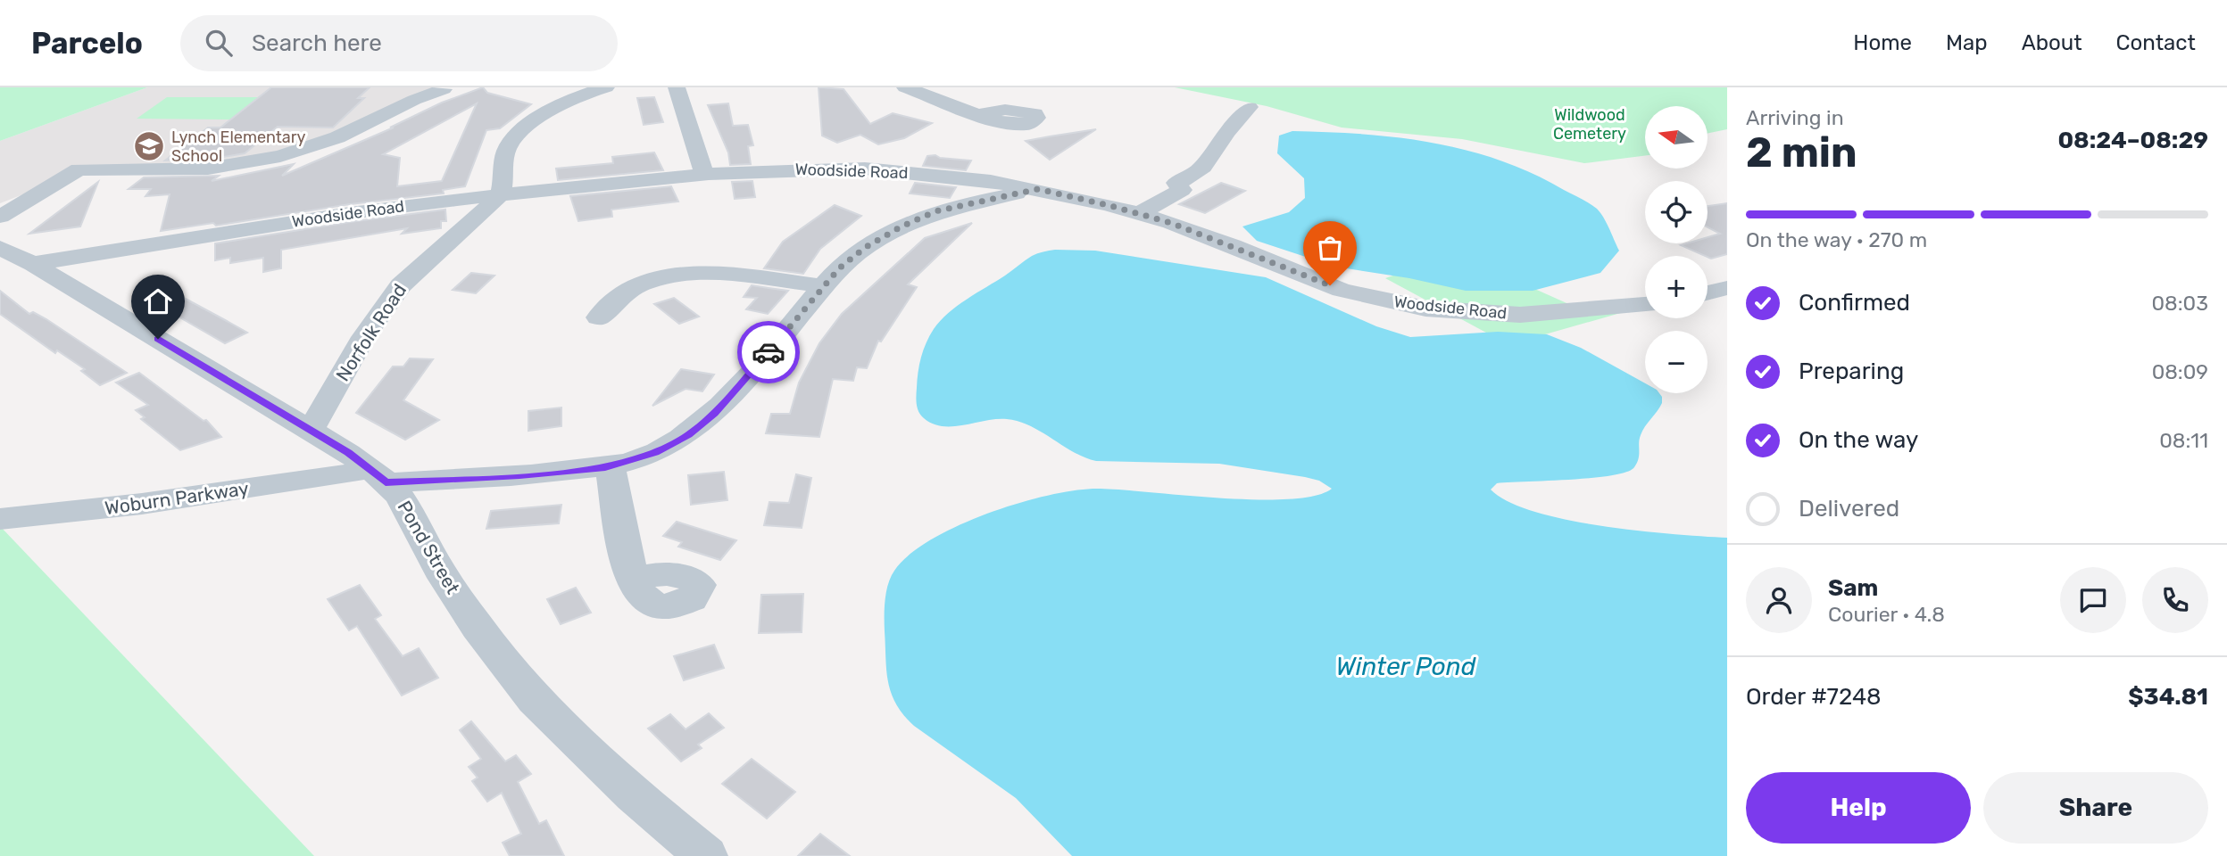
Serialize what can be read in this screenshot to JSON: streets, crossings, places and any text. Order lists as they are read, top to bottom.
{
  "streets": {
    "street": [
      "Woodside Road",
      "Norfolk Road",
      "Woburn Parkway",
      "Pond Street"
    ]
  },
  "crossings": [
    ["Woodside Road", "Norfolk Road"],
    ["Woodside Road", "Pond Street"],
    ["Norfolk Road", "Pond Street"]
  ],
  "water": ["Winter Pond"],
  "parks": ["Wildwood Cemetery"],
  "places": {
    "school or university": ["Lynch Elementary School"]
  },
  "north": "left",
  "page": {
    "header": "Parcelo",
    "search": "Search here",
    "nav": [
      "Home",
      "Map",
      "About",
      "Contact"
    ],
    "heading": ["2 min", "Arriving in", "08:24–08:29"],
    "panel": [
      "Sam",
      "Courier · 4.8",
      "Order #7248",
      "$34.81"
    ],
    "map_buttons": ["+", "−"],
    "bar": "On the way · 270 m",
    "list": [
      ["Confirmed", "08:03"],
      ["Preparing", "08:09"],
      ["On the way", "08:11"],
      "Delivered"
    ],
    "buttons": ["Help", "Share"]
  }
}
